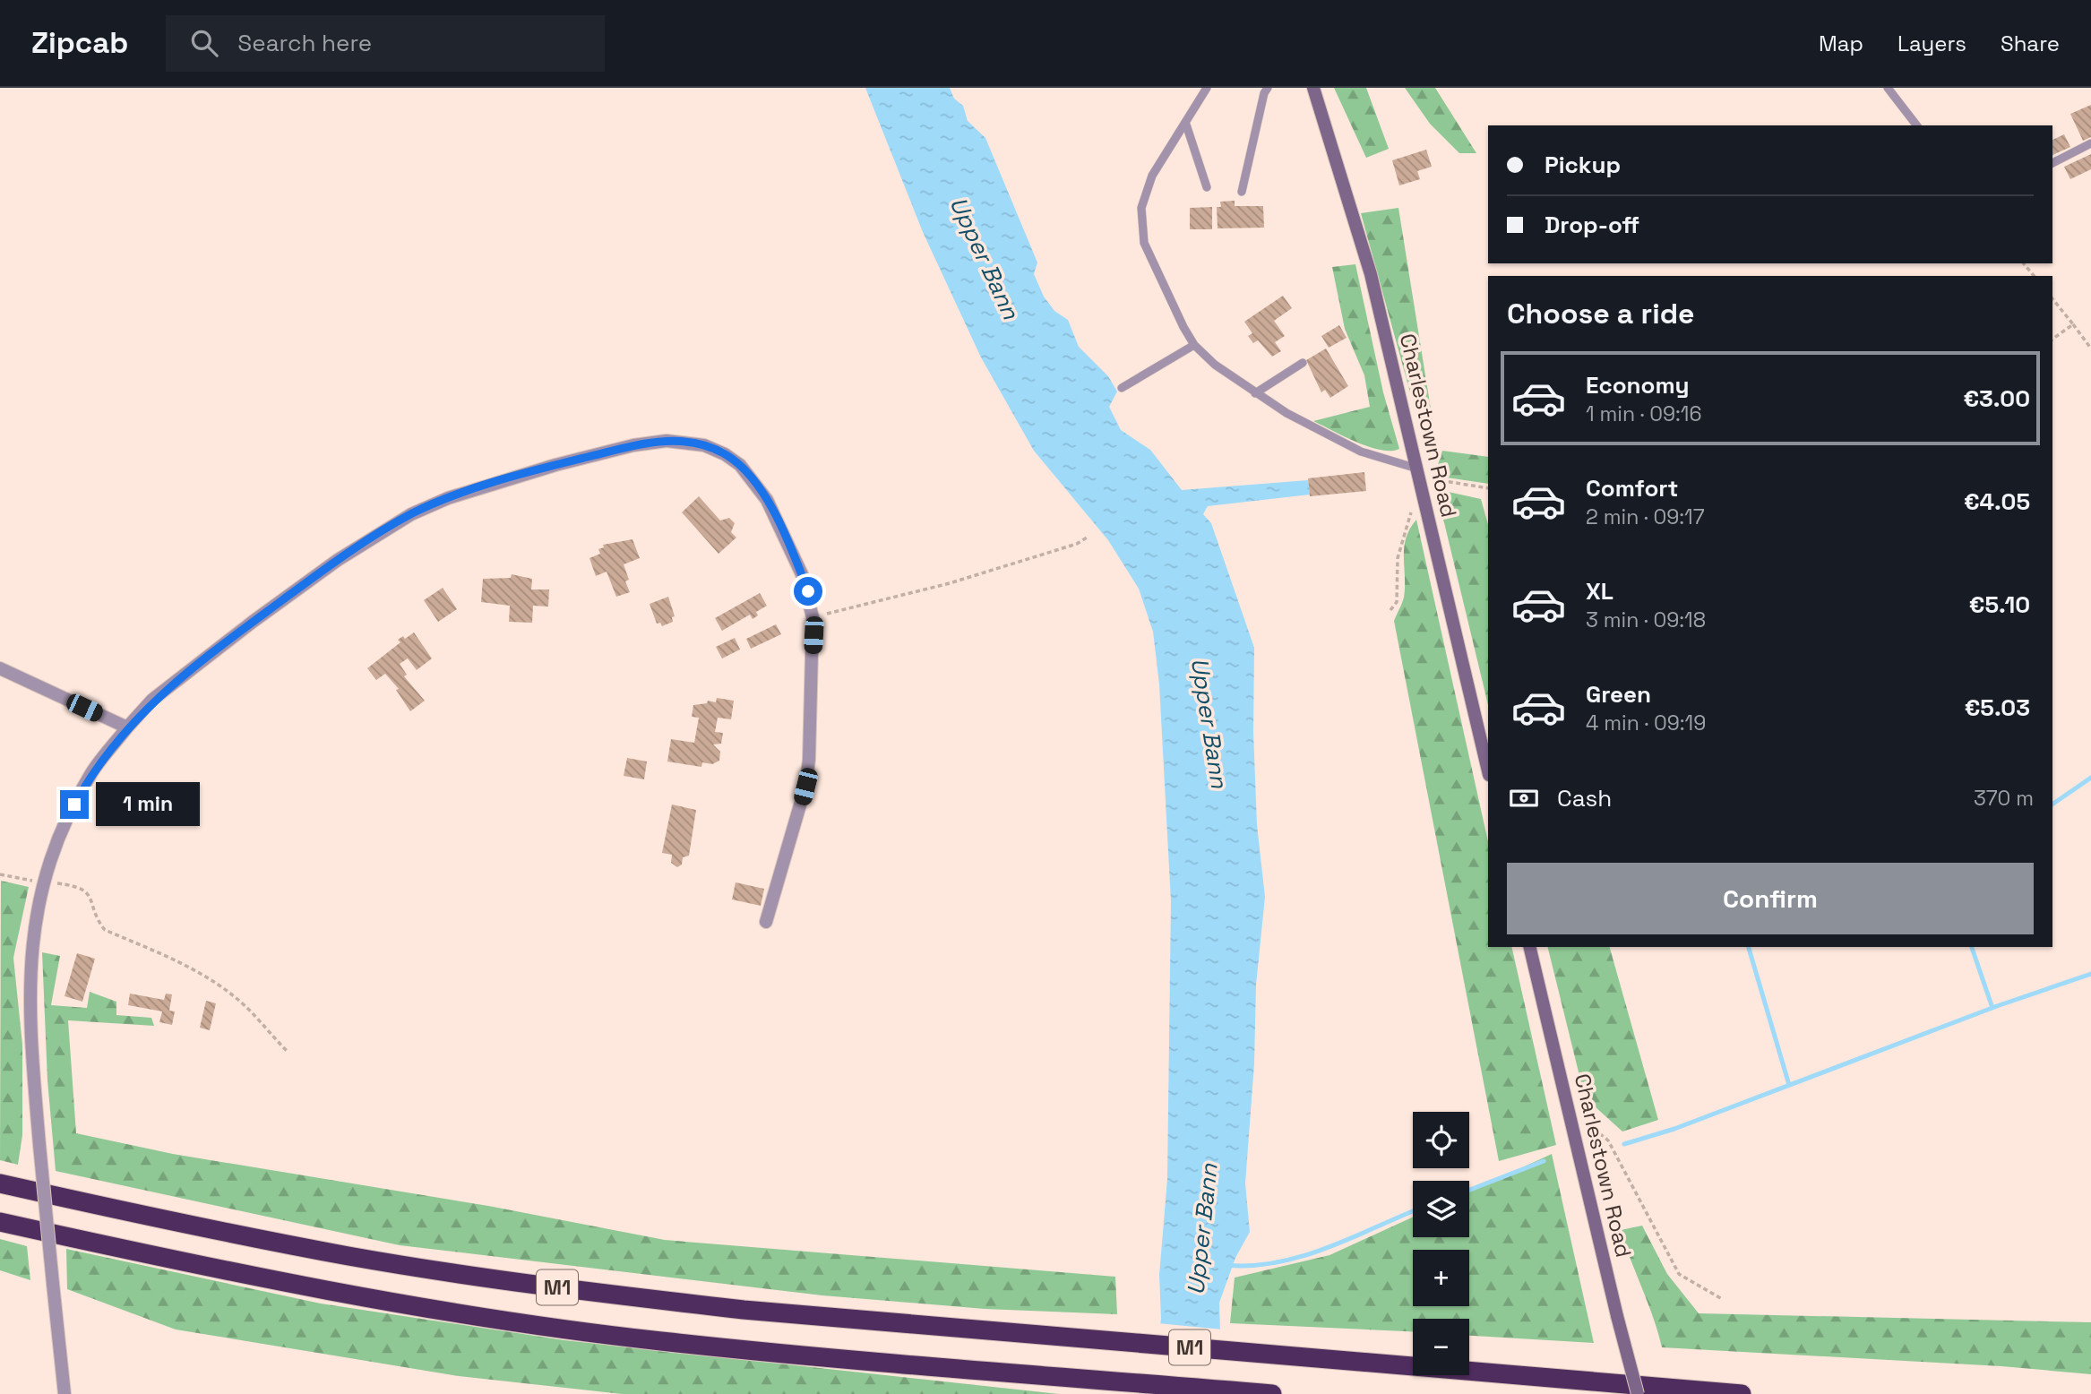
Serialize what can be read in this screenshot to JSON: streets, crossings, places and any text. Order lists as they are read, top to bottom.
{
  "streets": {
    "highway": ["M1"],
    "main road": ["Charlestown Road"]
  },
  "water": ["Upper Bann"],
  "page": {
    "header": "Zipcab",
    "search": "Search here",
    "nav": ["Map", "Layers", "Share"],
    "banner": ["Pickup", "Drop-off"],
    "heading": "Choose a ride",
    "list": [
      {
        "name": "Economy",
        "note": "1 min · 09:16",
        "value": "€3.00"
      },
      {
        "name": "Comfort",
        "note": "2 min · 09:17",
        "value": "€4.05"
      },
      {
        "name": "XL",
        "note": "3 min · 09:18",
        "value": "€5.10"
      },
      {
        "name": "Green",
        "note": "4 min · 09:19",
        "value": "€5.03"
      }
    ],
    "pay": ["Cash", "370 m"],
    "bubble": "1 min",
    "buttons": "Confirm",
    "map_buttons": ["+", "−"]
  }
}
